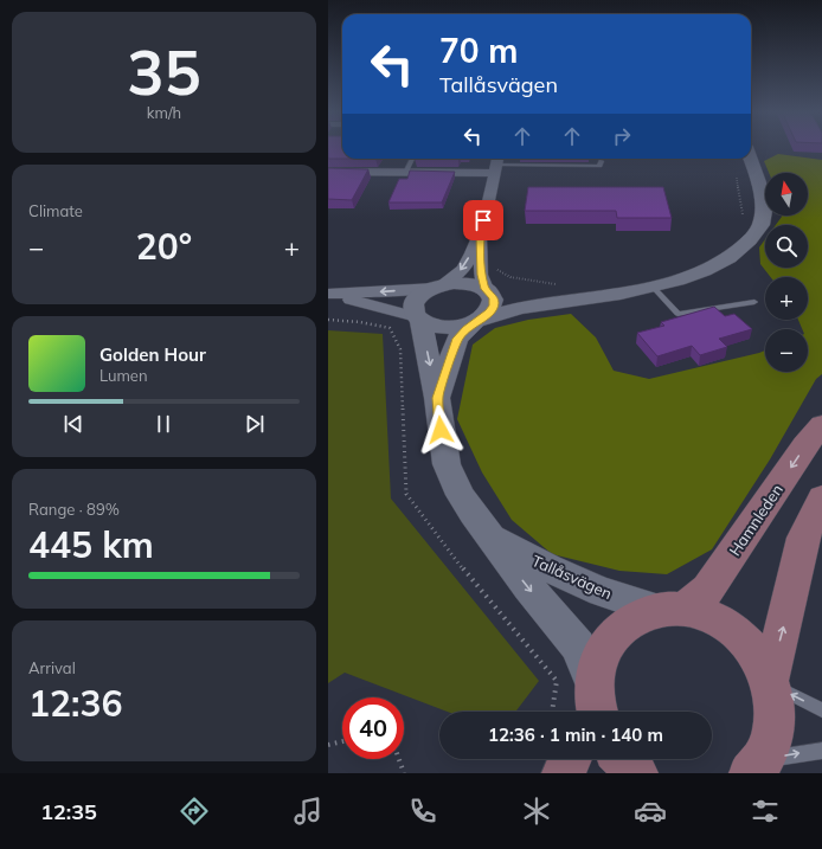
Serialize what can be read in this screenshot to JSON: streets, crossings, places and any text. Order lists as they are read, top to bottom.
{
  "streets": {
    "main road": ["Hamnleden"],
    "street": ["Tallåsvägen"]
  },
  "crossings": [
    ["Hamnleden", "Tallåsvägen"]
  ],
  "north": "top",
  "page": {
    "tile": [
      ["35", "km/h"],
      "Climate",
      ["Range · 89%", "445 km"],
      ["Arrival", "12:36"]
    ],
    "turn": ["70 m", "Tallåsvägen"],
    "map_buttons": ["+", "−"],
    "heat": ["−", "20°", "+"],
    "song": ["Golden Hour", "Lumen"],
    "limit": "40",
    "trip": "12:36 · 1 min · 140 m",
    "tabs": "12:35"
  }
}
